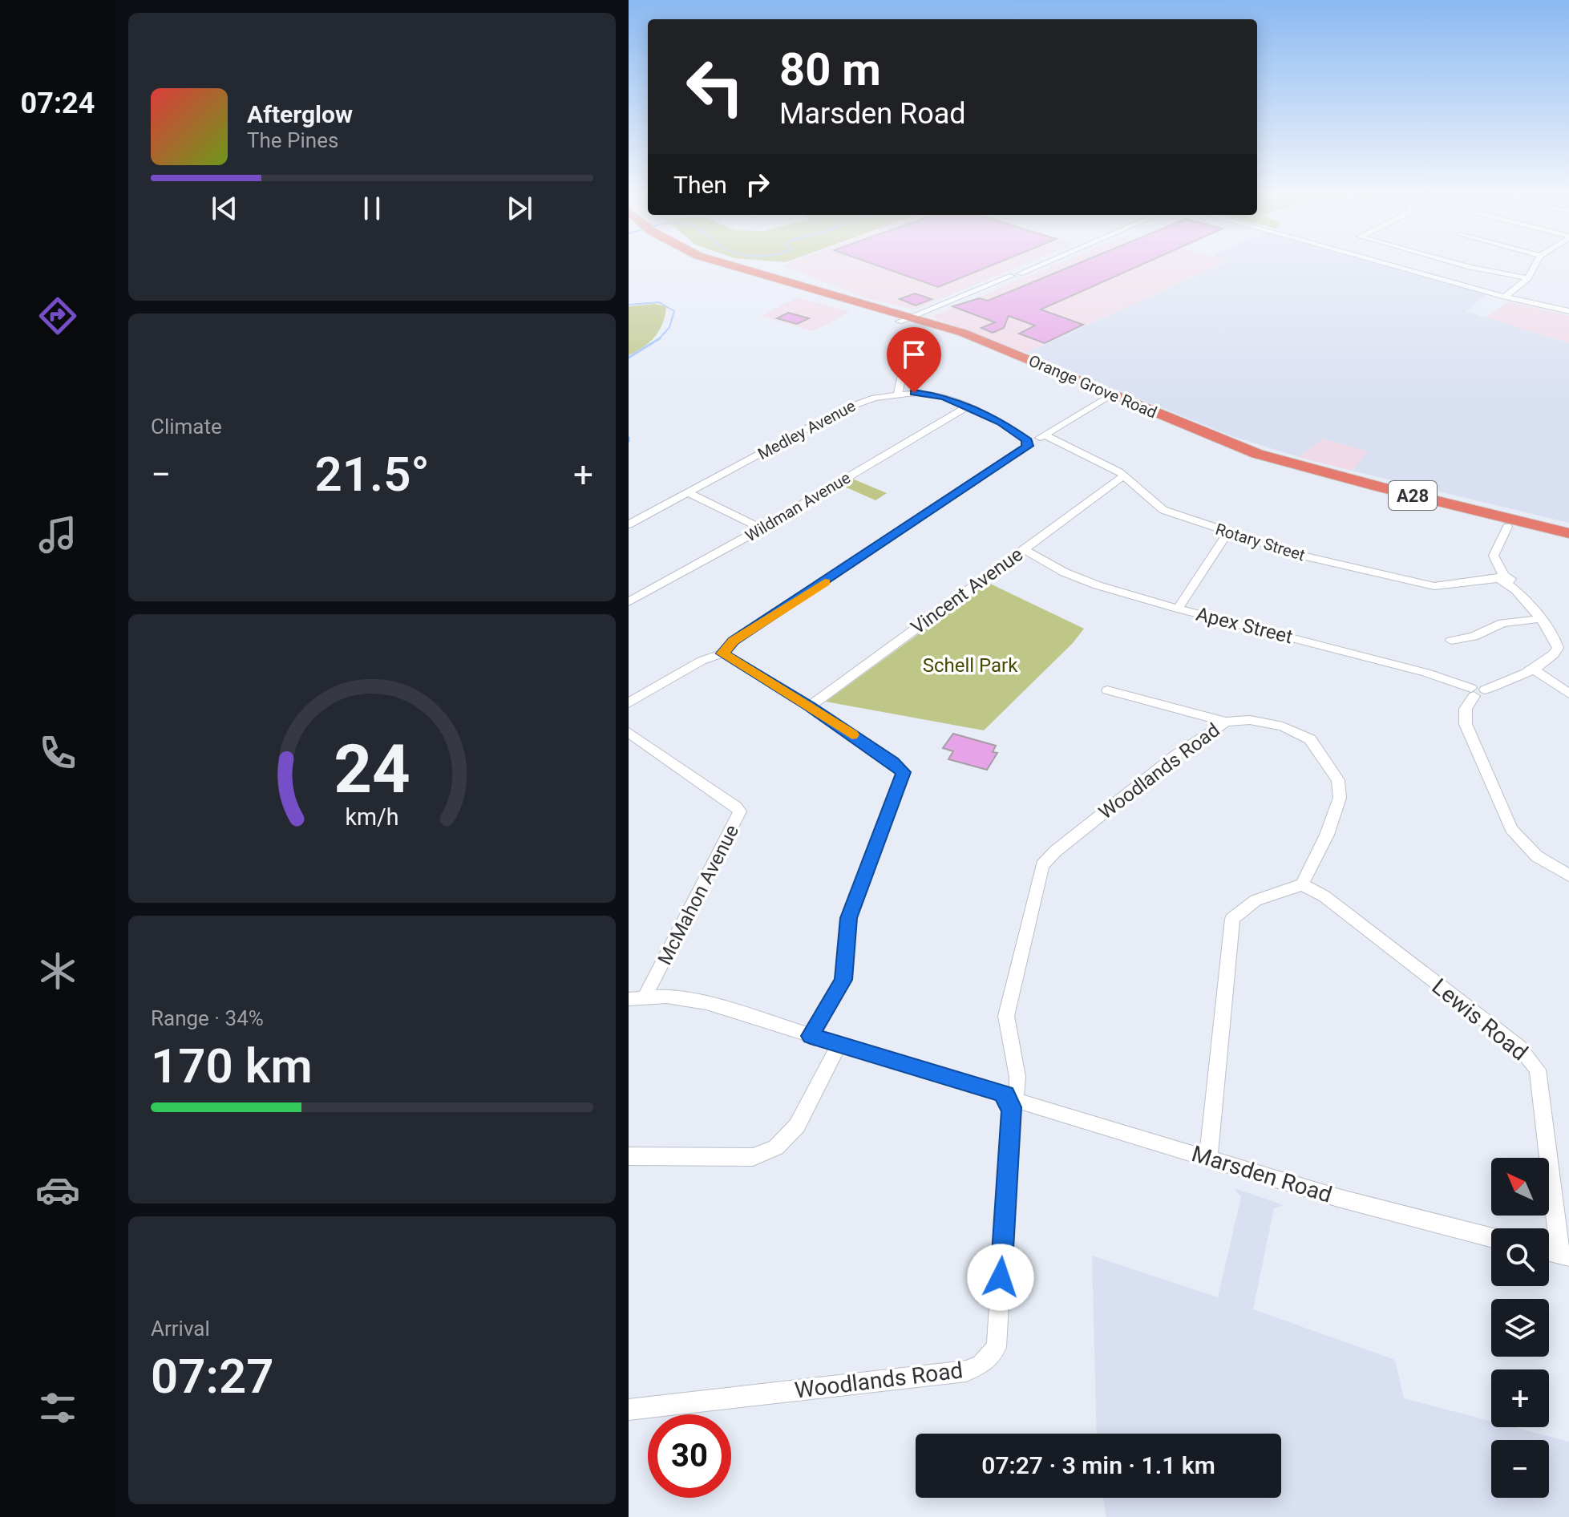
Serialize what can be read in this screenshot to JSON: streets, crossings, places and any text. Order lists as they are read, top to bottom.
{
  "streets": {
    "highway": ["Orange Grove Road", "A28"],
    "street": [
      "Medley Avenue",
      "Wildman Avenue",
      "Rotary Street",
      "Vincent Avenue",
      "Apex Street",
      "Woodlands Road",
      "McMahon Avenue",
      "Lewis Road",
      "Marsden Road"
    ]
  },
  "crossings": [
    ["Medley Avenue", "Wildman Avenue"],
    ["Medley Avenue", "Rotary Street"],
    ["Rotary Street", "Vincent Avenue"],
    ["Vincent Avenue", "Apex Street"],
    ["Woodlands Road", "Lewis Road"],
    ["Woodlands Road", "Marsden Road"],
    ["McMahon Avenue", "Marsden Road"]
  ],
  "parks": ["Schell Park"],
  "north": "top left",
  "page": {
    "tabs": "07:24",
    "turn": ["80 m", "Marsden Road"],
    "song": ["Afterglow", "The Pines"],
    "then": "Then",
    "tile": [
      "Climate",
      ["Range · 34%", "170 km"],
      ["Arrival", "07:27"]
    ],
    "heat": ["−", "21.5°", "+"],
    "map_buttons": ["+", "−"],
    "limit": "30",
    "trip": "07:27 · 3 min · 1.1 km",
    "gauge": ["24", "km/h"]
  }
}
